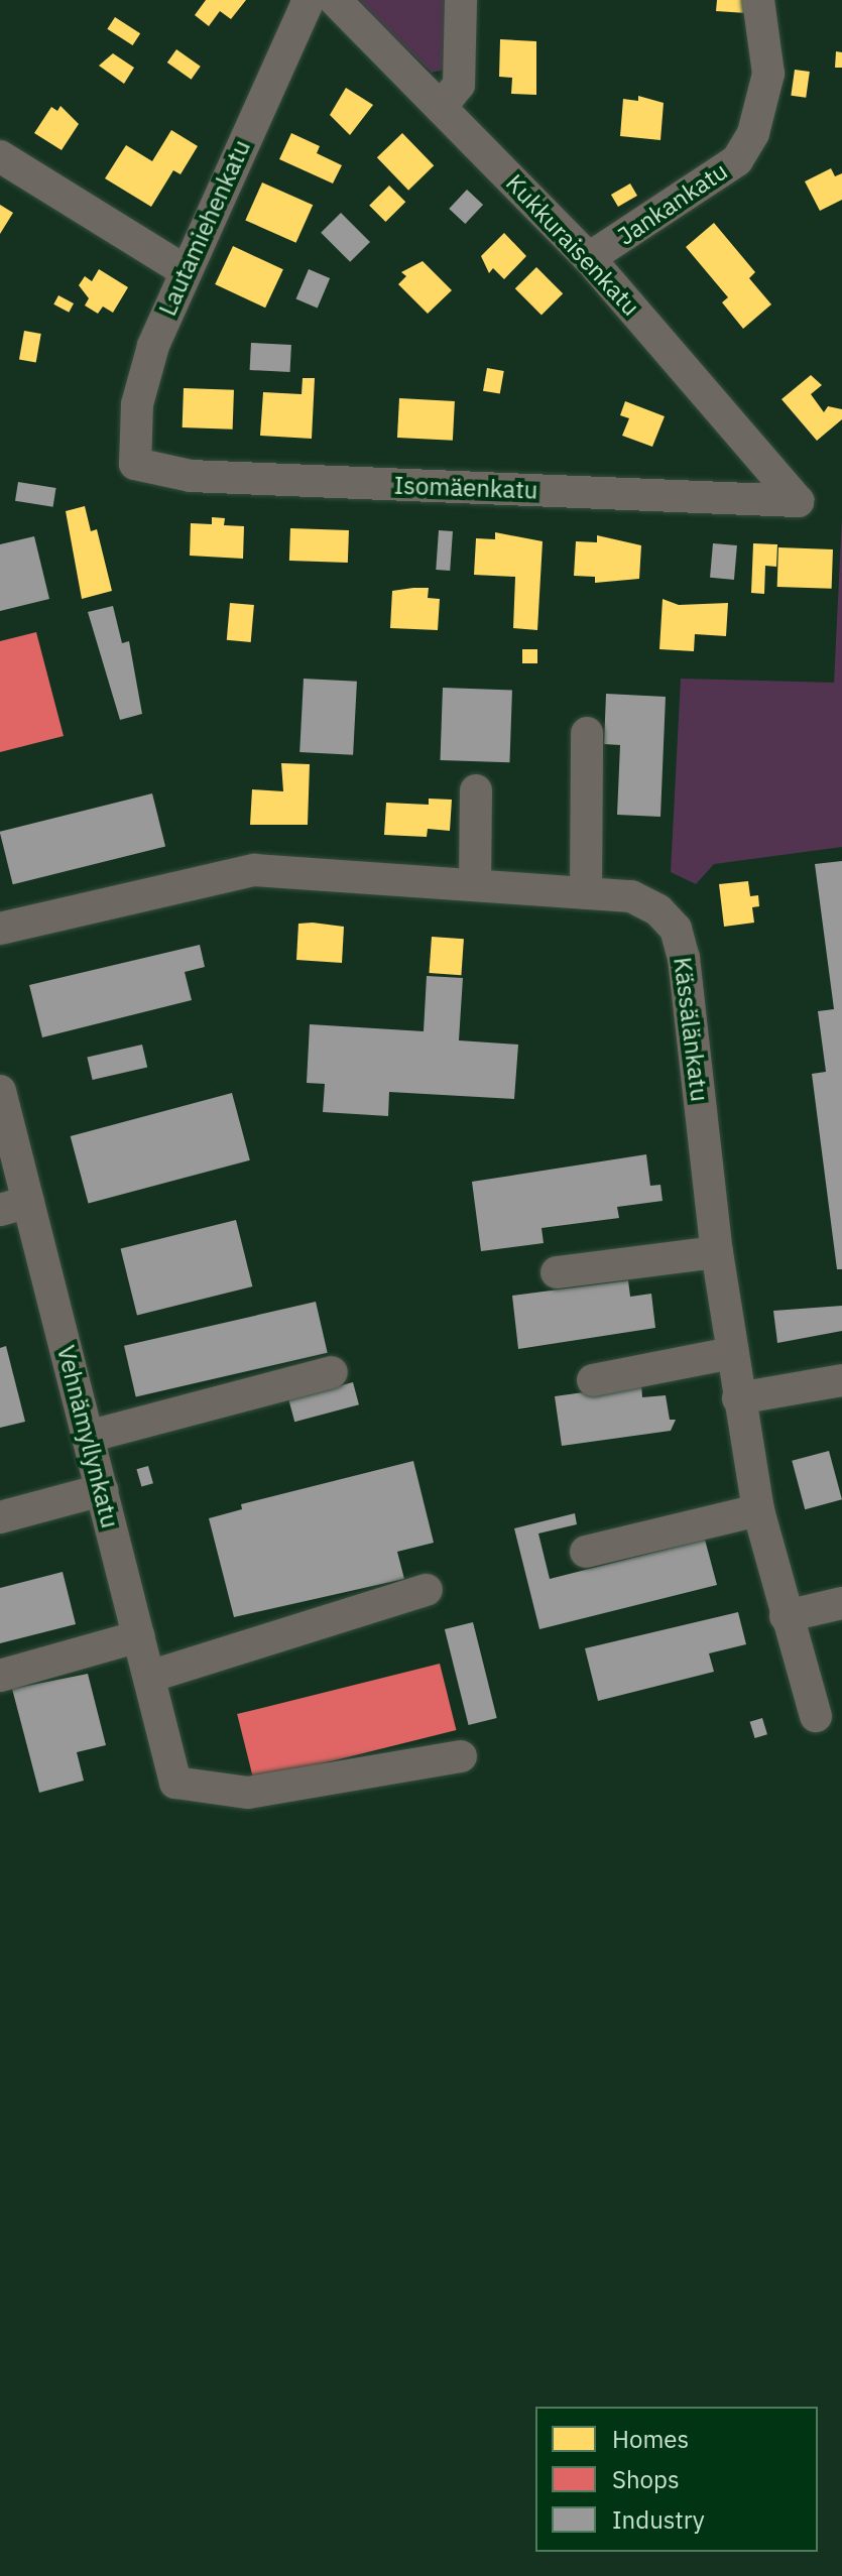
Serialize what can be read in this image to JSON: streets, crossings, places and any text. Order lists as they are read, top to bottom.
{
  "streets": {
    "street": [
      "Jankankatu",
      "Lautamiehenkatu",
      "Kukkuraisenkatu",
      "Isomäenkatu",
      "Kässälänkatu",
      "Vehnämyllynkatu"
    ]
  },
  "crossings": [
    ["Jankankatu", "Kukkuraisenkatu"],
    ["Lautamiehenkatu", "Isomäenkatu"],
    ["Kukkuraisenkatu", "Isomäenkatu"]
  ],
  "legend": ["Homes", "Shops", "Industry"]
}
